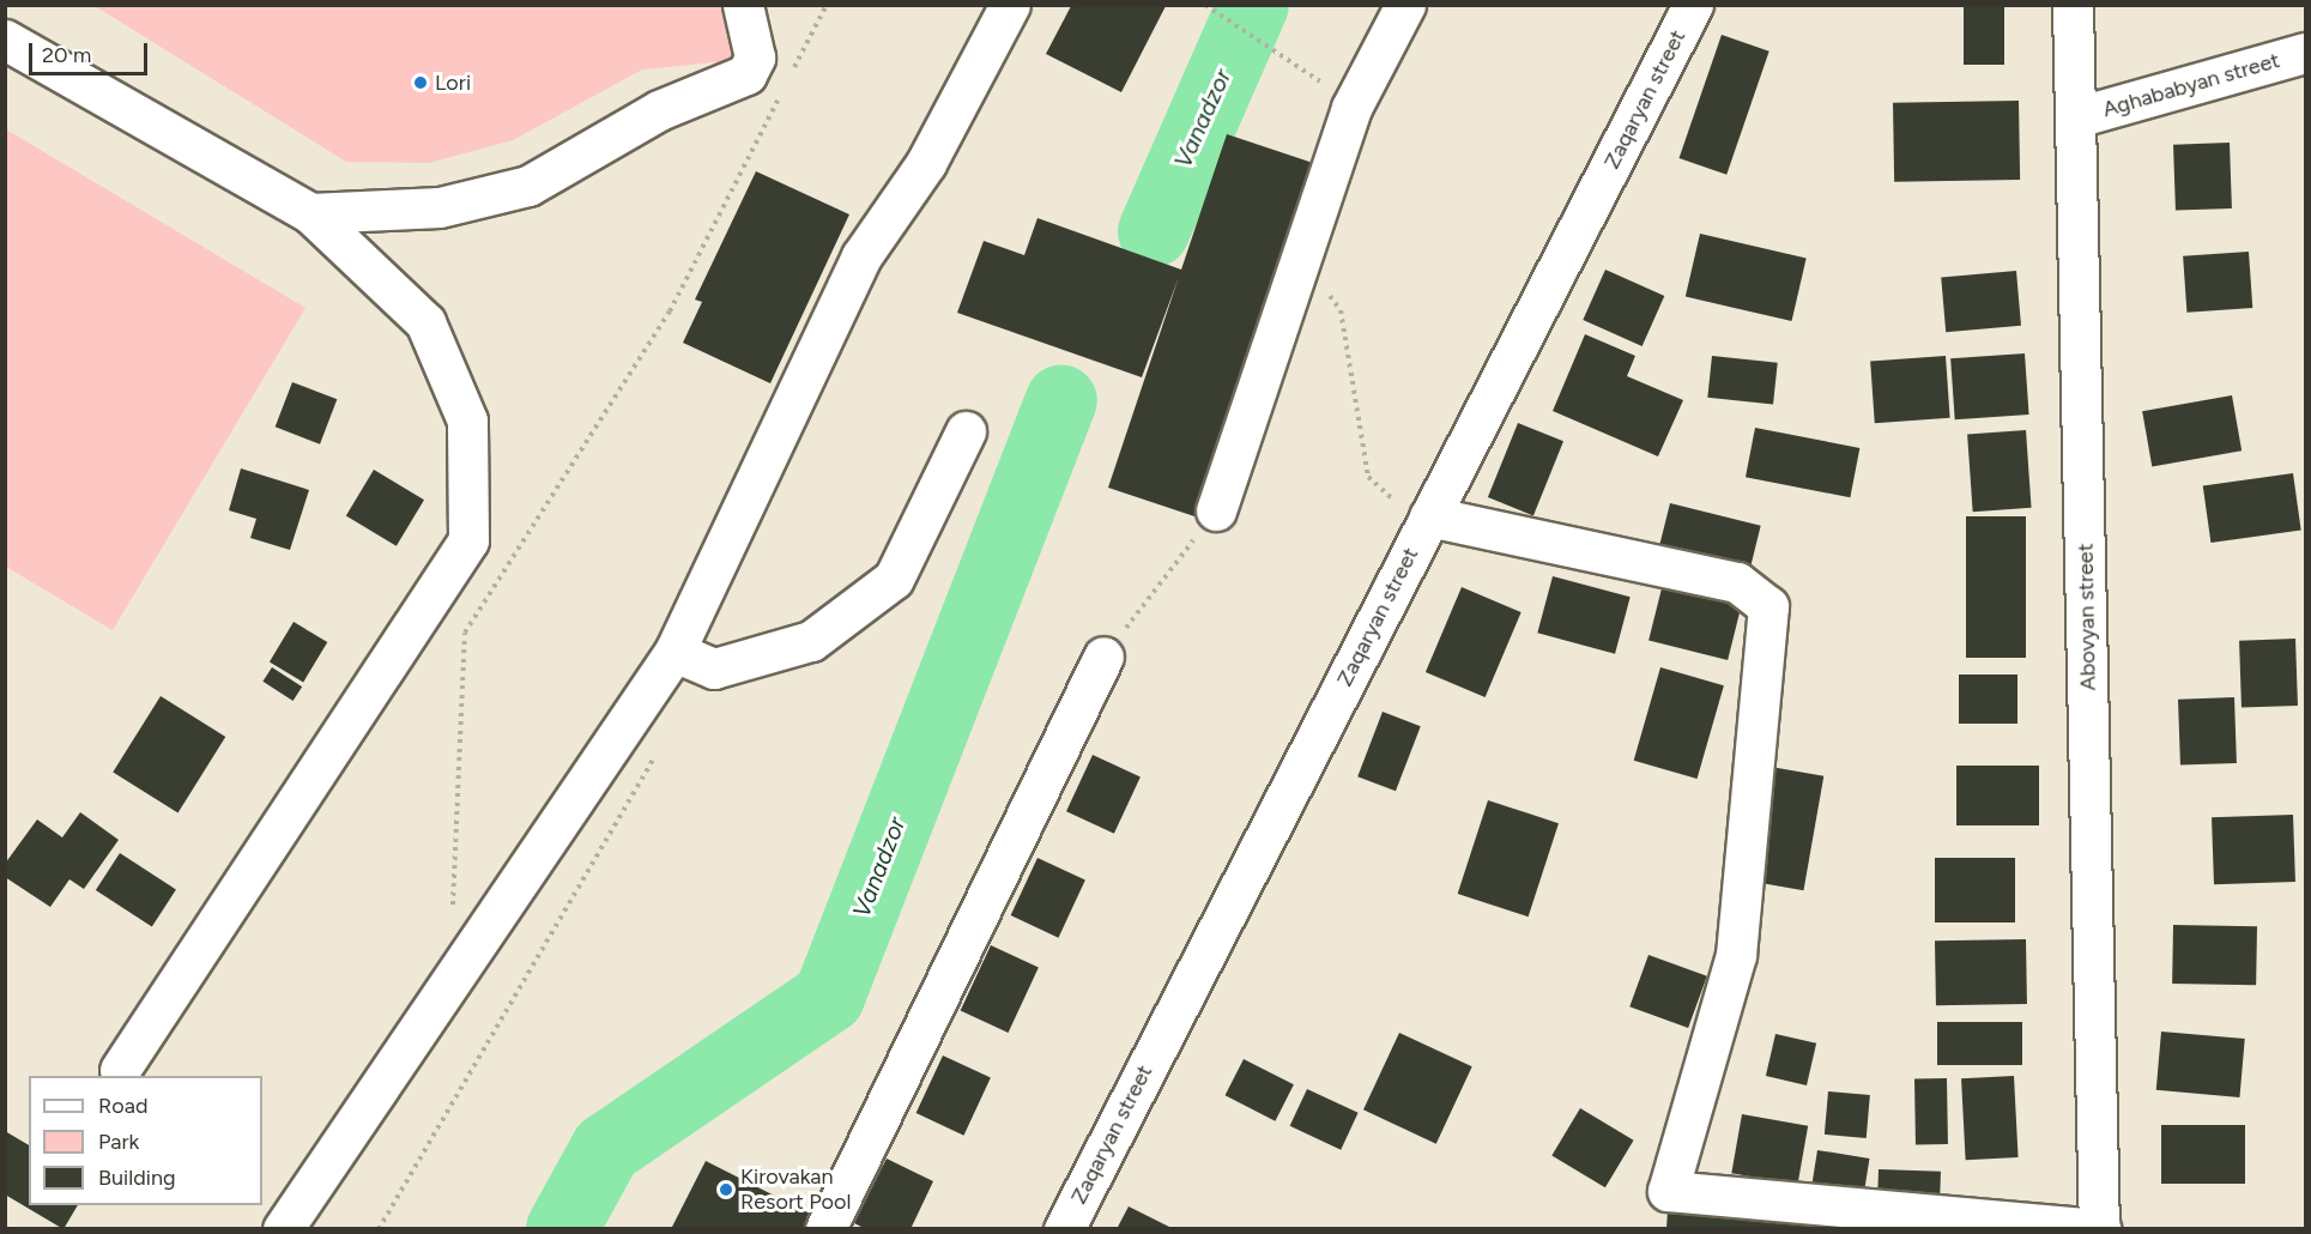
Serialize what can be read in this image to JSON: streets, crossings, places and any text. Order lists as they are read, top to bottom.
{
  "streets": {
    "street": ["Aghababyan street", "Zaqaryan street", "Abovyan street"]
  },
  "crossings": [
    ["Aghababyan street", "Abovyan street"]
  ],
  "water": ["Vanadzor"],
  "places": ["Lori", "Kirovakan Resort Pool"],
  "legend": ["Road", "Park", "Building"],
  "scale_bar": "20 m"
}
